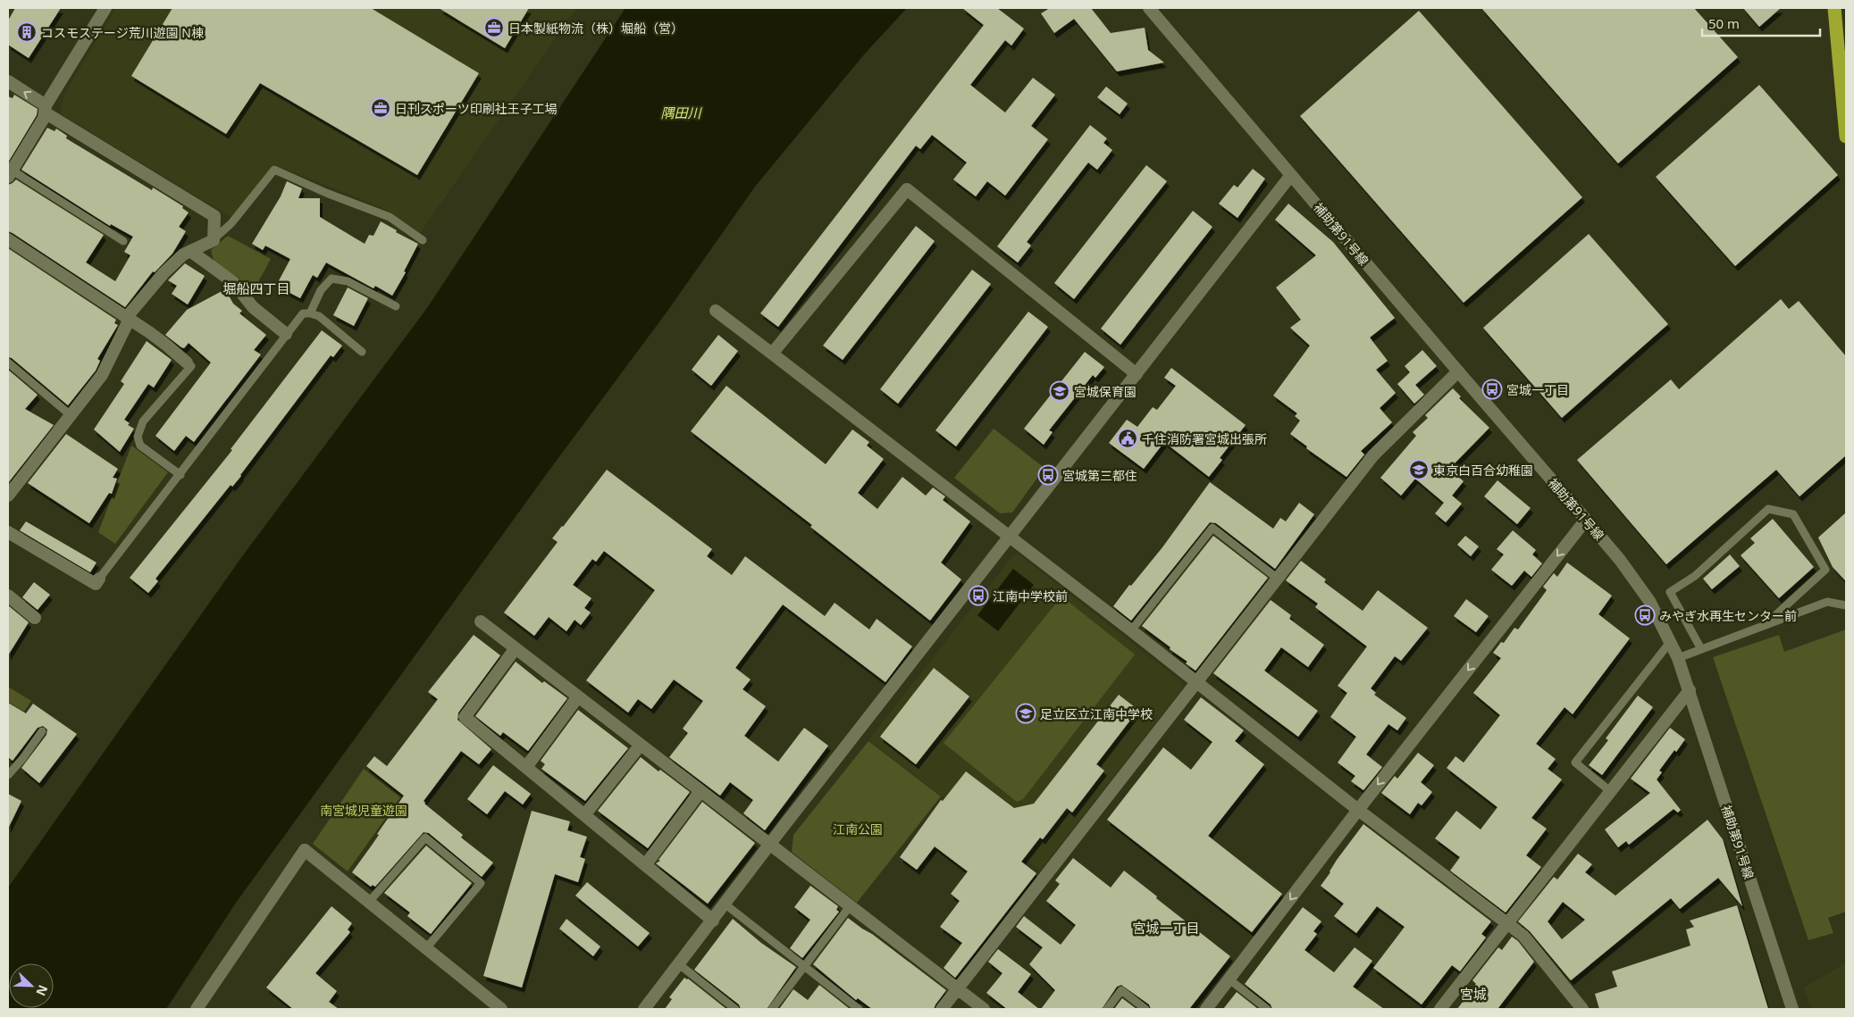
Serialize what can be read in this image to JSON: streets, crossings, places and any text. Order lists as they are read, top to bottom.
{
  "streets": {
    "street": ["補助第91号線"]
  },
  "districts": ["堀船四丁目", "宮城一丁目", "宮城"],
  "water": ["隅田川"],
  "parks": ["南宮城児童遊園", "江南公園"],
  "places": {
    "office": ["日本製紙物流（株）堀船（営）", "日刊スポーツ印刷社王子工場"],
    "building": ["コスモステージ荒川遊園 N棟"],
    "bus stop": [
      "宮城一丁目",
      "宮城第三都住",
      "江南中学校前",
      "みやぎ水再生センター前"
    ],
    "school or university": ["宮城保育園", "東京白百合幼稚園", "足立区立江南中学校"],
    "public building": ["千住消防署宮城出張所"]
  },
  "scale_bar": "50 m",
  "north": "bottom right"
}
